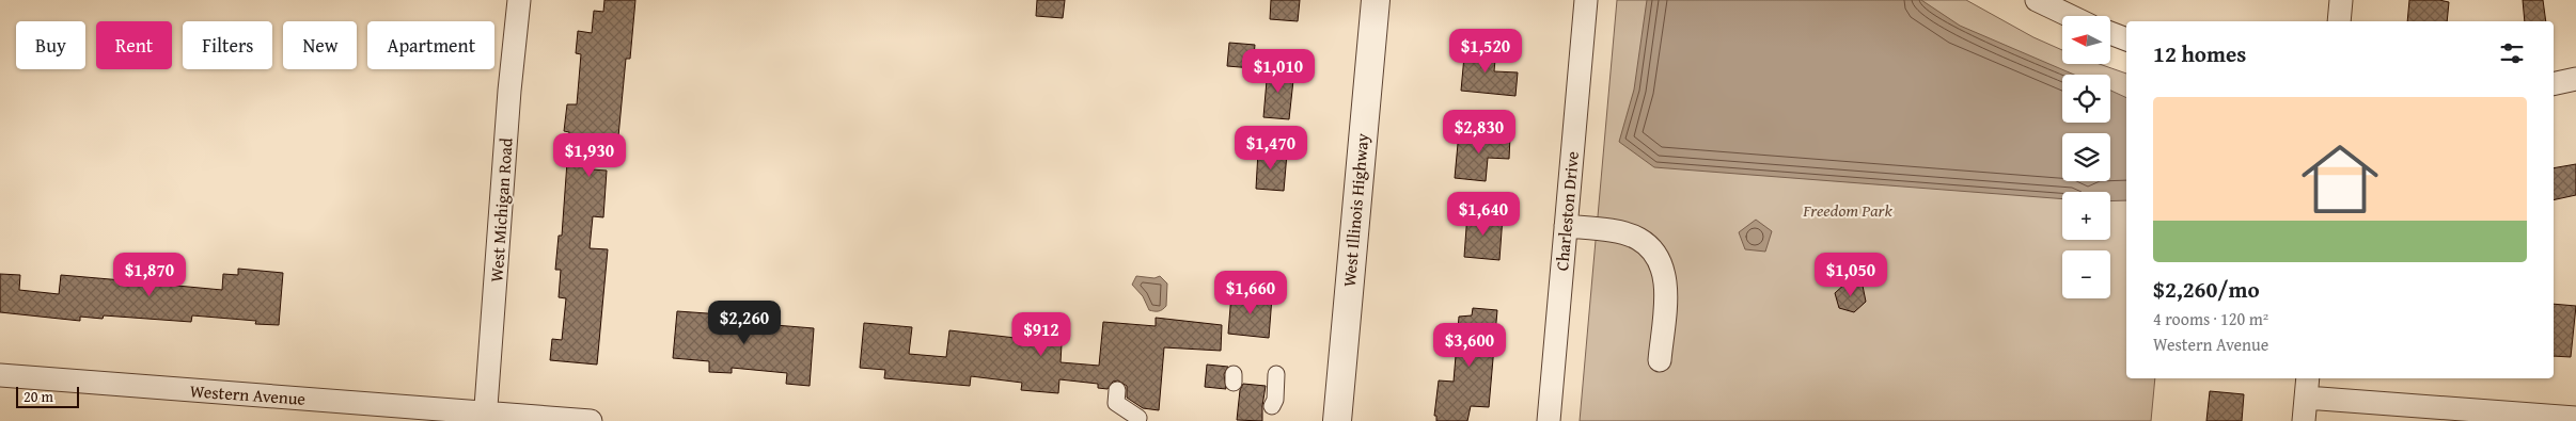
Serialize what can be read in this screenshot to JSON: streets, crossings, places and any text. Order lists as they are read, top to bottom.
{
  "streets": {
    "street": [
      "West Michigan Road",
      "West Illinois Highway",
      "Charleston Drive",
      "Western Avenue"
    ]
  },
  "crossings": [
    ["West Michigan Road", "Western Avenue"]
  ],
  "parks": ["Freedom Park"],
  "scale_bar": "20 m",
  "north": "left",
  "page": {
    "map_buttons": ["+", "−"],
    "chip": [
      "Buy",
      "Rent",
      "Filters",
      "New",
      "Apartment"
    ],
    "heading": "12 homes",
    "price": [
      "$1,520",
      "$1,010",
      "$2,830",
      "$1,470",
      "$1,930",
      "$1,640",
      "$1,870",
      "$1,050",
      "$1,660",
      "$2,260",
      "$912",
      "$3,600"
    ],
    "list": [
      {
        "name": "$2,260/mo",
        "note": "4 rooms · 120 m² · Western Avenue"
      }
    ],
    "scale": "20 m"
  }
}
